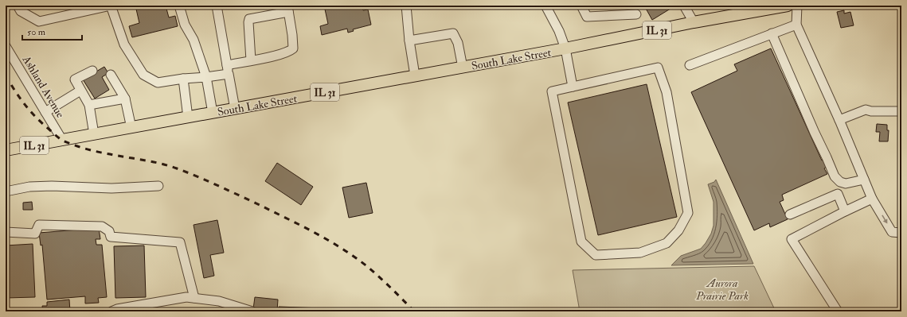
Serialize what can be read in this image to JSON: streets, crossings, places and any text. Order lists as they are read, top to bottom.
{
  "streets": {
    "main road": ["IL 31", "South Lake Street"],
    "street": ["Ashland Avenue"]
  },
  "crossings": [
    ["IL 31", "South Lake Street"],
    ["South Lake Street", "Ashland Avenue"]
  ],
  "parks": ["Aurora Prairie Park"],
  "scale_bar": "50 m"
}
